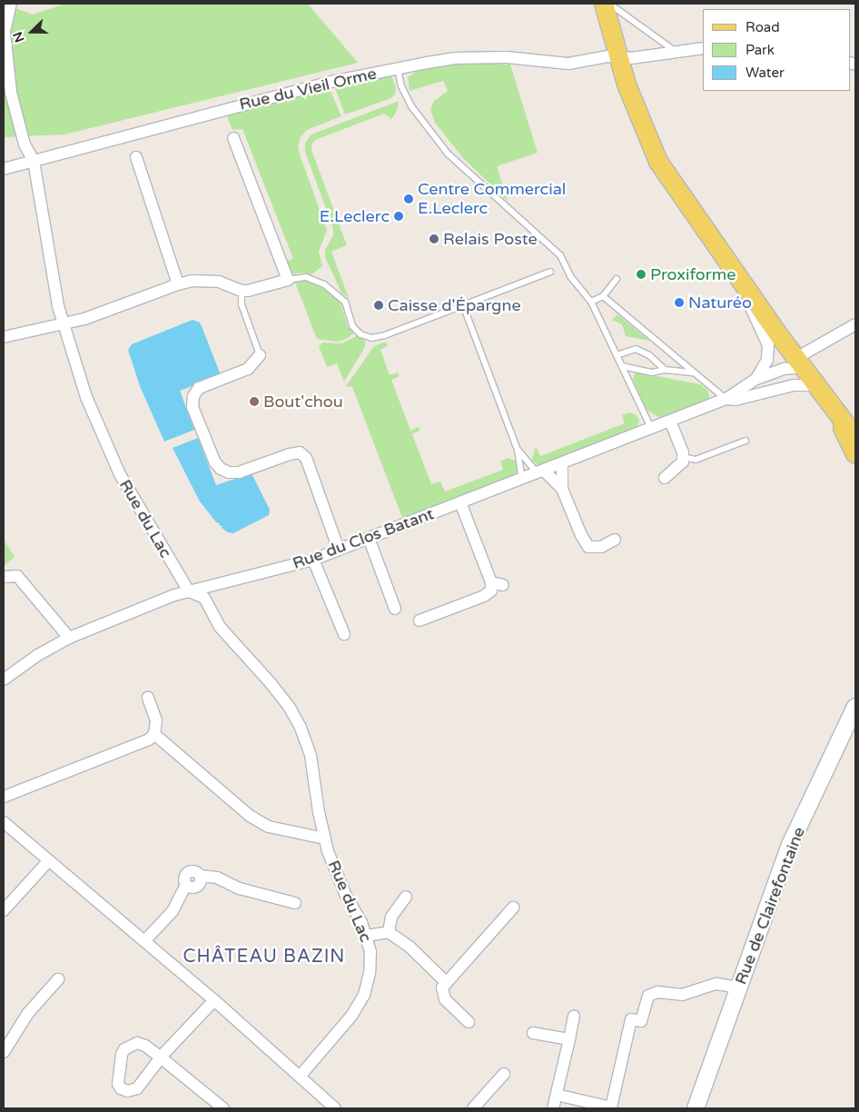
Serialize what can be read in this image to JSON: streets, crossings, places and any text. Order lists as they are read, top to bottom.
{
  "streets": {
    "main road": ["Rue de Clairefontaine"],
    "street": ["Rue du Vieil Orme", "Rue du Lac", "Rue du Clos Batant"]
  },
  "crossings": [
    ["Rue du Vieil Orme", "Rue du Lac"],
    ["Rue du Lac", "Rue du Clos Batant"]
  ],
  "districts": ["CHÂTEAU BAZIN"],
  "places": [
    "Centre Commercial E.Leclerc",
    "E.Leclerc",
    "Relais Poste",
    "Proxiforme",
    "Naturéo",
    "Caisse d'Épargne",
    "Bout'chou"
  ],
  "legend": ["Road", "Park", "Water"],
  "north": "left"
}
